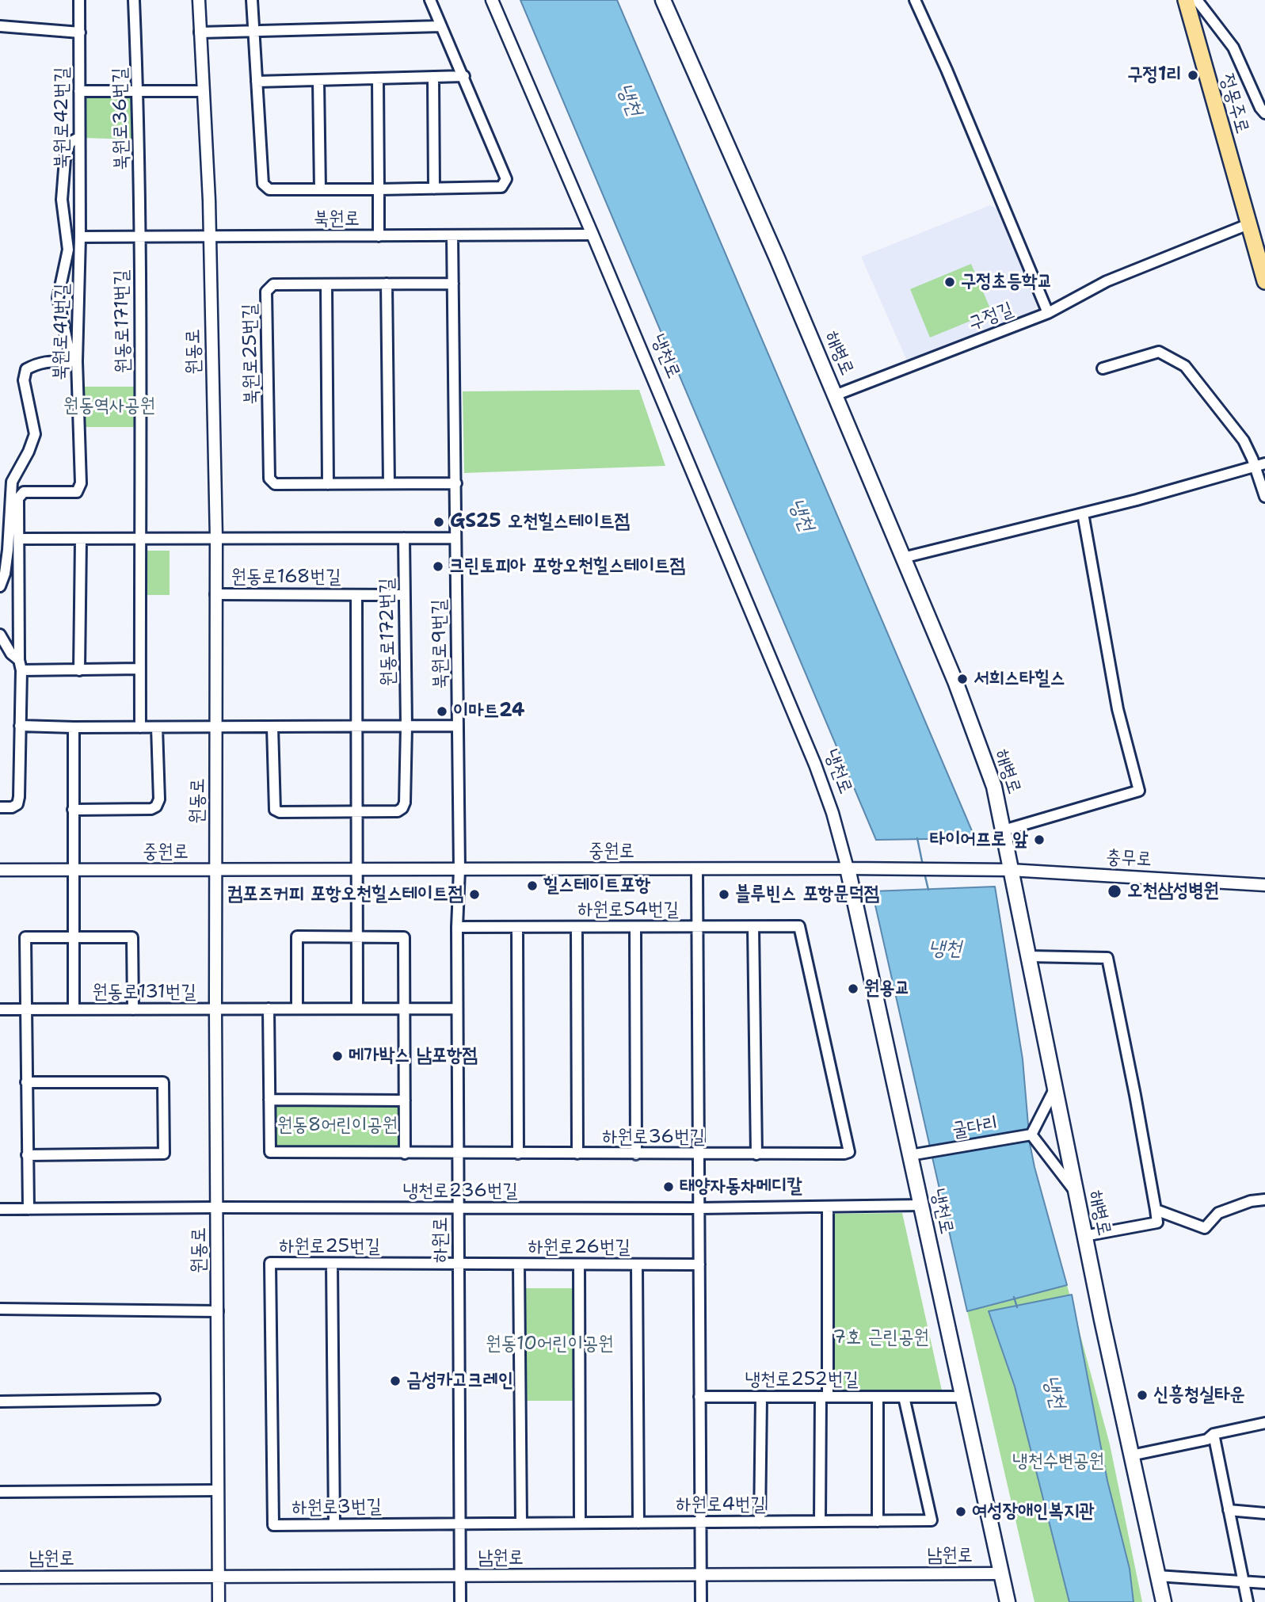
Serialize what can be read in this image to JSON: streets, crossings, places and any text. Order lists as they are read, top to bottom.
{
  "streets": {
    "main road": ["정몽주로", "해병로", "냉천로"],
    "street": [
      "북원로42번길",
      "북원로36번길",
      "북원로",
      "구정길",
      "원동로171번길",
      "북원로41번길",
      "원동로",
      "북원로25번길",
      "원동로168번길",
      "원동로172번길",
      "북원로9번길",
      "중원로",
      "충무로",
      "하원로54번길",
      "원동로131번길",
      "굴다리",
      "하원로36번길",
      "냉천로236번길",
      "하원로",
      "하원로25번길",
      "하원로26번길",
      "냉천로252번길",
      "하원로4번길",
      "하원로3번길",
      "남원로"
    ]
  },
  "crossings": [
    ["정몽주로", "구정길"],
    ["북원로42번길", "북원로"],
    ["북원로42번길", "북원로41번길"],
    ["북원로36번길", "북원로"],
    ["북원로36번길", "원동로171번길"],
    ["북원로", "원동로171번길"],
    ["북원로", "북원로41번길"],
    ["북원로", "원동로"],
    ["북원로", "냉천로"],
    ["북원로", "북원로9번길"],
    ["구정길", "해병로"],
    ["원동로", "원동로168번길"],
    ["원동로", "중원로"],
    ["원동로", "원동로131번길"],
    ["원동로", "냉천로236번길"],
    ["원동로", "남원로"],
    ["해병로", "충무로"],
    ["북원로25번길", "북원로9번길"],
    ["냉천로", "중원로"],
    ["냉천로", "굴다리"],
    ["냉천로", "냉천로236번길"],
    ["냉천로", "냉천로252번길"],
    ["냉천로", "남원로"],
    ["원동로168번길", "원동로172번길"],
    ["원동로168번길", "중원로"],
    ["북원로9번길", "중원로"],
    ["북원로9번길", "하원로"],
    ["중원로", "충무로"],
    ["중원로", "하원로"],
    ["하원로54번길", "하원로36번길"],
    ["하원로54번길", "하원로"],
    ["원동로131번길", "하원로"],
    ["하원로36번길", "하원로"],
    ["냉천로236번길", "하원로"],
    ["하원로", "하원로25번길"],
    ["하원로", "하원로26번길"],
    ["하원로", "하원로4번길"],
    ["하원로", "하원로3번길"],
    ["하원로", "남원로"],
    ["하원로25번길", "하원로26번길"],
    ["하원로25번길", "하원로3번길"],
    ["냉천로252번길", "하원로4번길"],
    ["하원로4번길", "하원로3번길"]
  ],
  "water": ["냉천"],
  "parks": [
    "원동역사공원",
    "원동8어린이공원",
    "7호 근린공원",
    "원동10어린이공원",
    "냉천수변공원"
  ],
  "places": [
    "구정1리",
    "구정초등학교",
    "GS25 오천힐스테이트점",
    "크린토피아 포항오천힐스테이트점",
    "서희스타힐스",
    "이마트24",
    "타이어프로 앞",
    "힐스테이트포항",
    "오천삼성병원",
    "컴포즈커피 포항오천힐스테이트점",
    "블루빈스 포항문덕점",
    "원용교",
    "메가박스 남포항점",
    "태양자동차메디칼",
    "금성카고크레인",
    "신흥청실타운",
    "여성장애인복지관"
  ]
}
